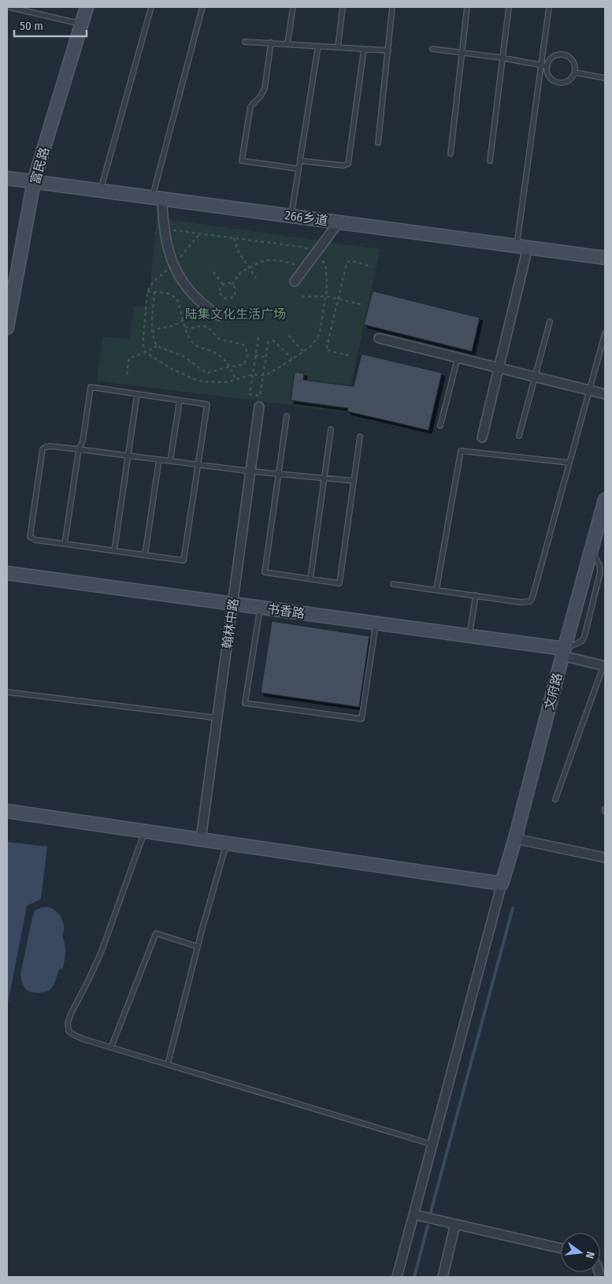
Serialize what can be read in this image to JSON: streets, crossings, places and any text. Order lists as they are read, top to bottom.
{
  "streets": {
    "street": [
      "富民路",
      "266乡道",
      "书香路",
      "翰林中路",
      "文府路"
    ]
  },
  "crossings": [
    ["富民路", "266乡道"],
    ["书香路", "翰林中路"],
    ["书香路", "文府路"]
  ],
  "parks": ["陆集文化生活广场"],
  "scale_bar": "50 m",
  "north": "right"
}
